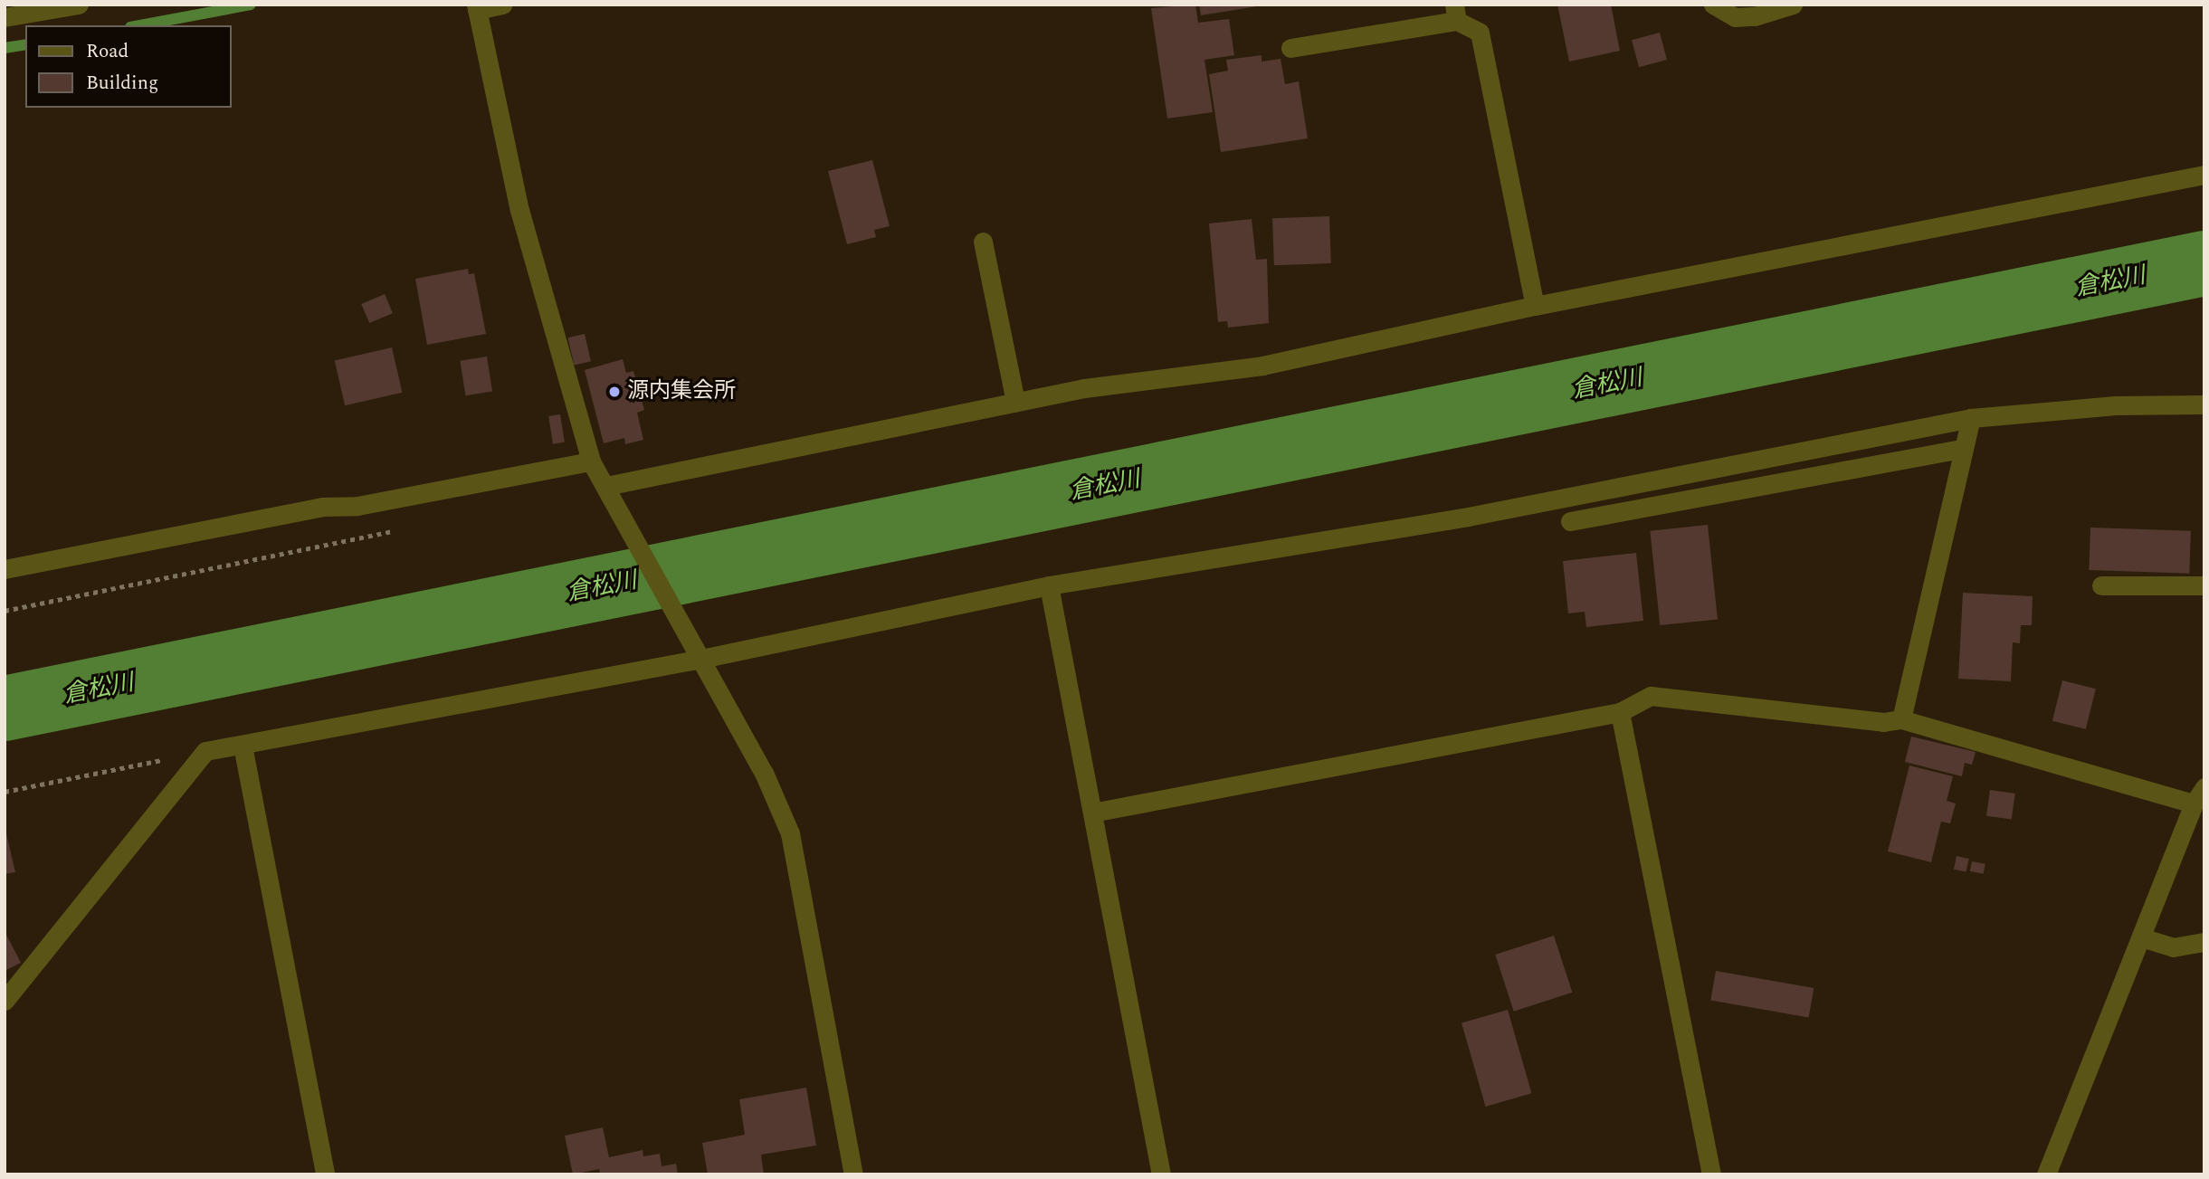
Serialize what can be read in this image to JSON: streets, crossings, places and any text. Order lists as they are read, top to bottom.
{
  "water": ["倉松川"],
  "places": ["源内集会所"],
  "legend": ["Road", "Building"]
}
